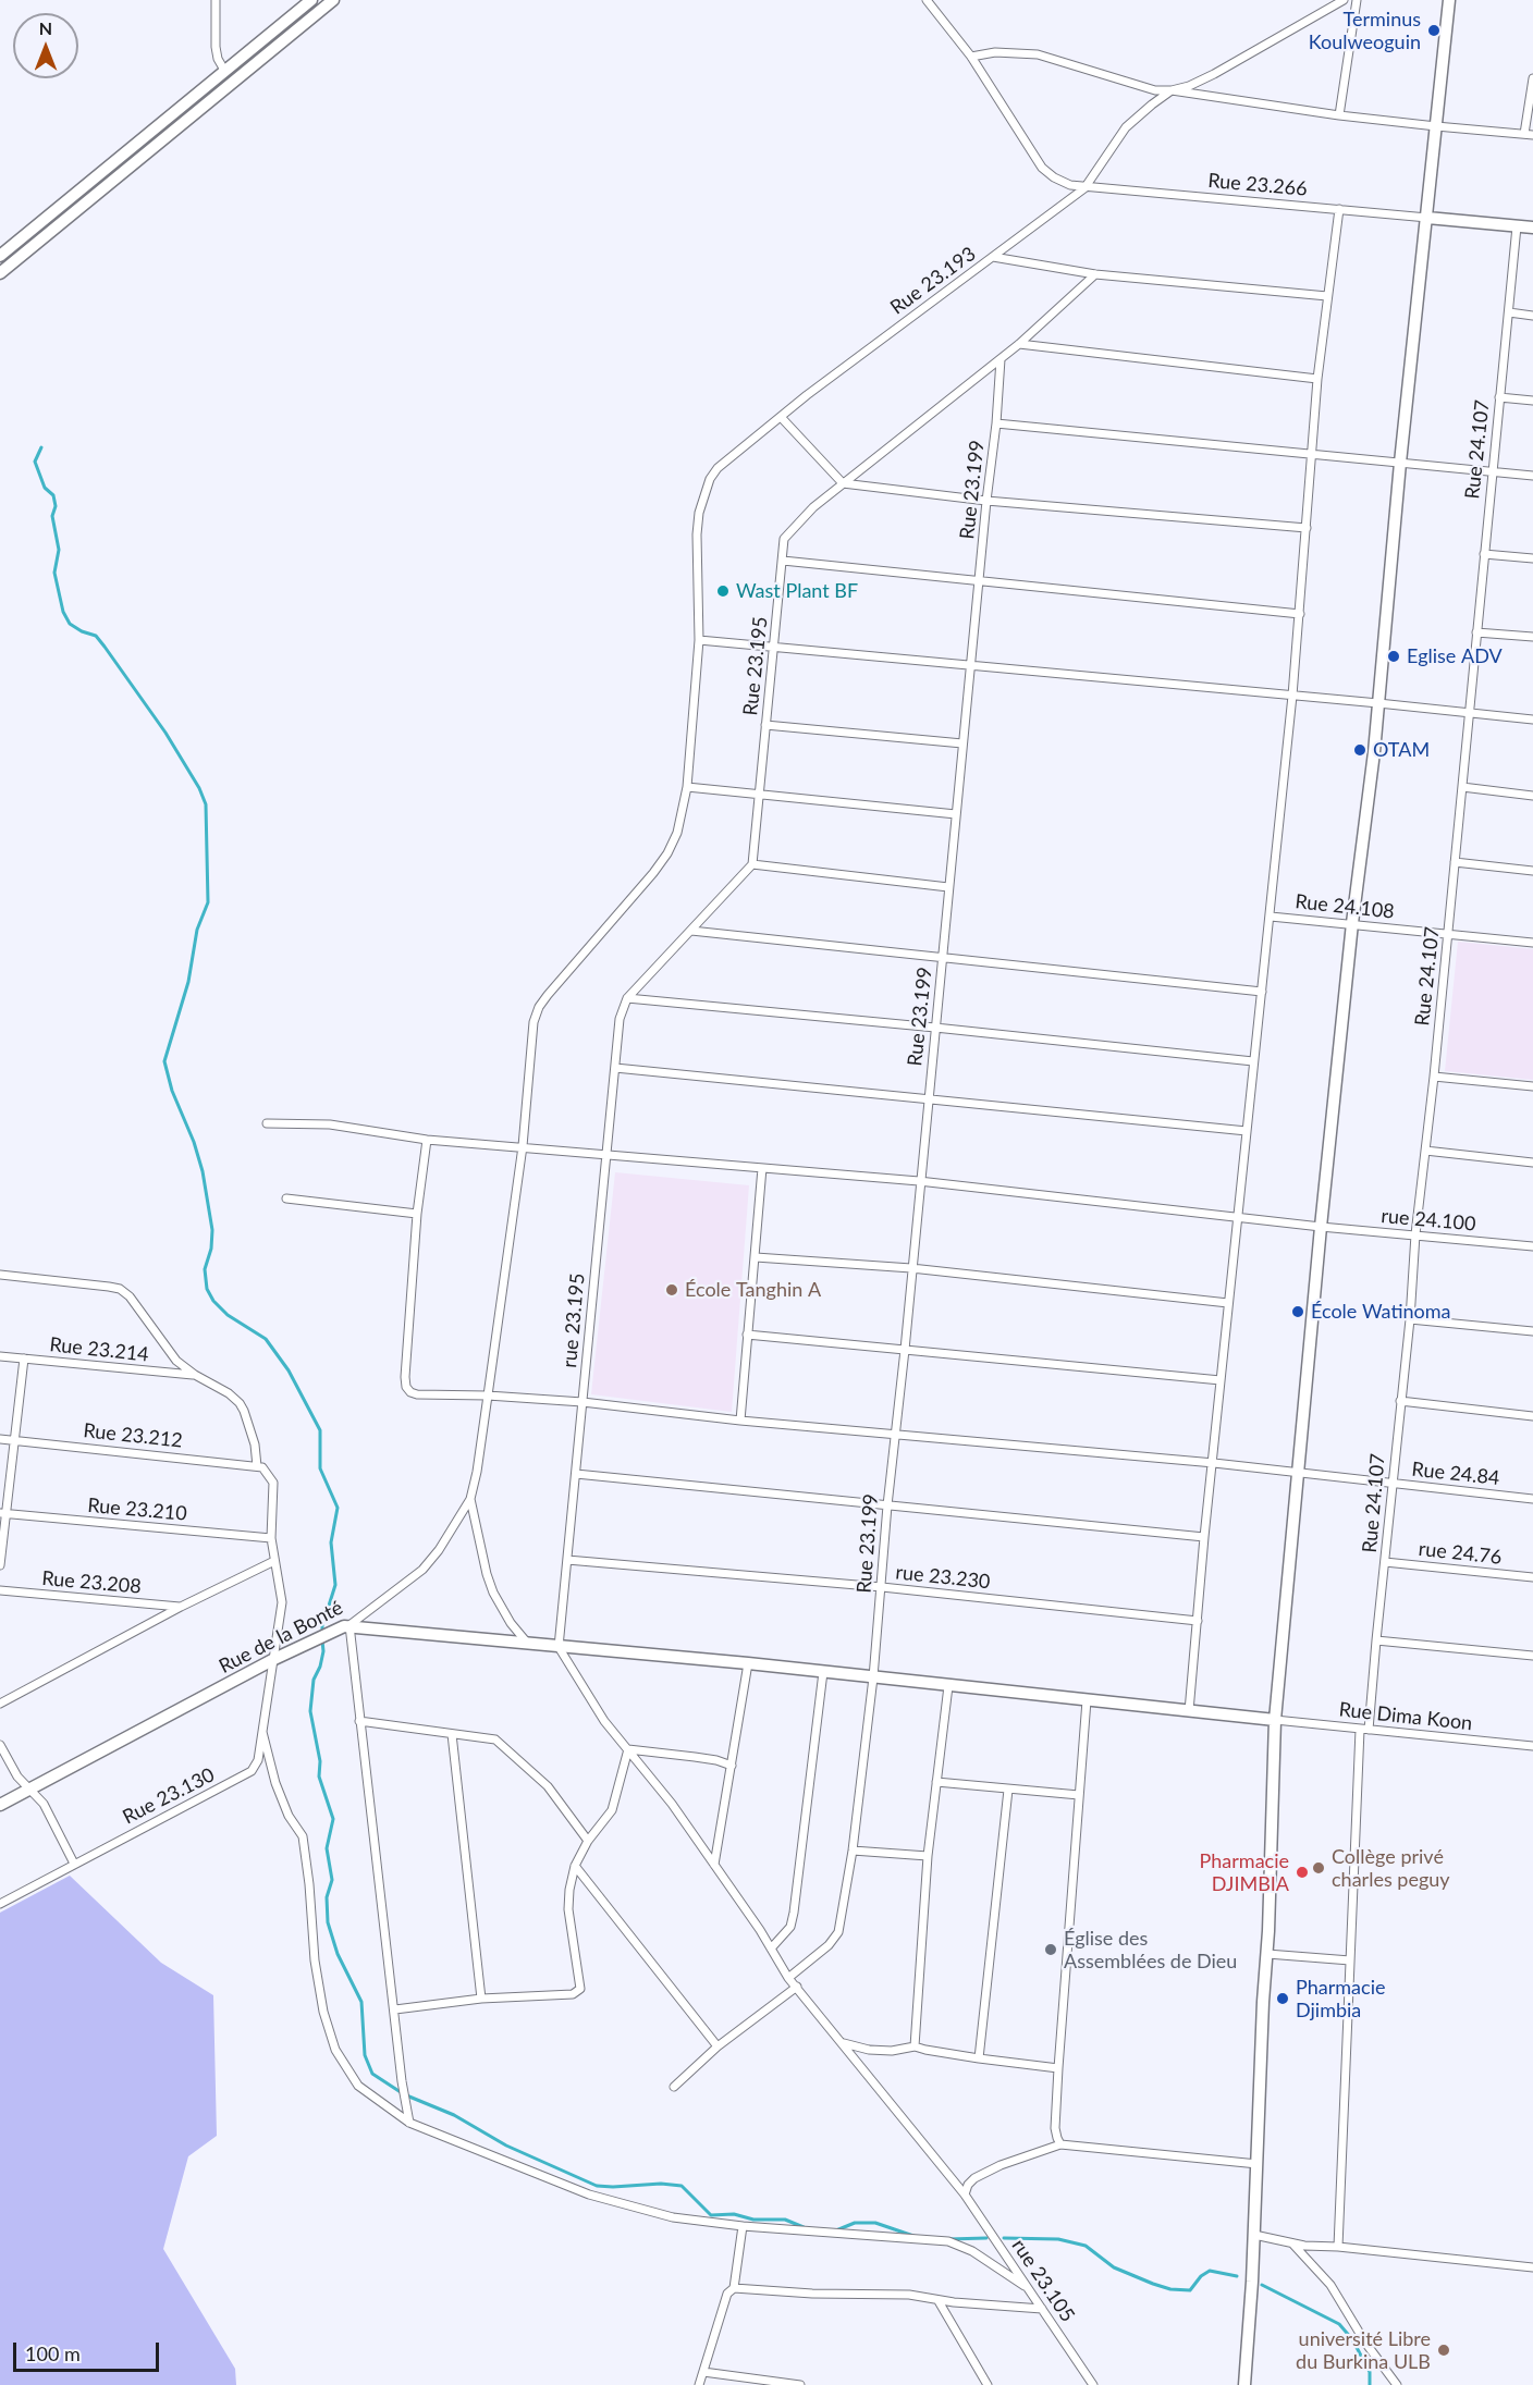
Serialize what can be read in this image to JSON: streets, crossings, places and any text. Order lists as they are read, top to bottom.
{
  "streets": {
    "street": [
      "Rue 23.266",
      "Rue 23.193",
      "Rue 24.107",
      "Rue 23.199",
      "Rue 23.195",
      "Rue 24.108",
      "rue 24.100",
      "rue 23.195",
      "Rue 23.214",
      "Rue 23.212",
      "Rue 24.84",
      "Rue 23.210",
      "rue 24.76",
      "rue 23.230",
      "Rue 23.208",
      "Rue de la Bonté",
      "Rue Dima Koon",
      "Rue 23.130",
      "rue 23.105"
    ]
  },
  "crossings": [
    ["Rue 23.266", "Rue 23.193"],
    ["Rue 23.193", "Rue de la Bonté"],
    ["Rue 24.107", "Rue 24.108"],
    ["Rue 24.107", "rue 24.100"],
    ["Rue 24.107", "Rue 24.84"],
    ["Rue 24.107", "rue 24.76"],
    ["Rue 24.107", "Rue Dima Koon"],
    ["Rue 23.199", "Rue 23.195"],
    ["Rue 23.199", "rue 24.100"],
    ["Rue 23.199", "Rue 24.84"],
    ["Rue 23.199", "rue 23.230"],
    ["Rue 23.199", "rue 23.105"],
    ["rue 24.100", "rue 23.195"],
    ["rue 24.100", "Rue de la Bonté"],
    ["rue 23.195", "Rue 24.84"],
    ["rue 23.195", "rue 23.230"],
    ["rue 23.195", "rue 23.105"],
    ["Rue 23.214", "Rue 23.130"],
    ["Rue 23.212", "Rue 23.130"],
    ["Rue 24.84", "Rue de la Bonté"],
    ["Rue 23.210", "Rue 23.130"],
    ["Rue de la Bonté", "Rue 23.130"]
  ],
  "places": [
    "Terminus Koulweoguin",
    "Wast Plant BF",
    "Eglise ADV",
    "OTAM",
    "École Tanghin A",
    "École Watinoma",
    "Collège privé charles peguy",
    "Pharmacie DJIMBIA",
    "Église des Assemblées de Dieu",
    "Pharmacie Djimbia",
    "université Libre du Burkina ULB"
  ],
  "scale_bar": "100 m",
  "north": "top"
}
